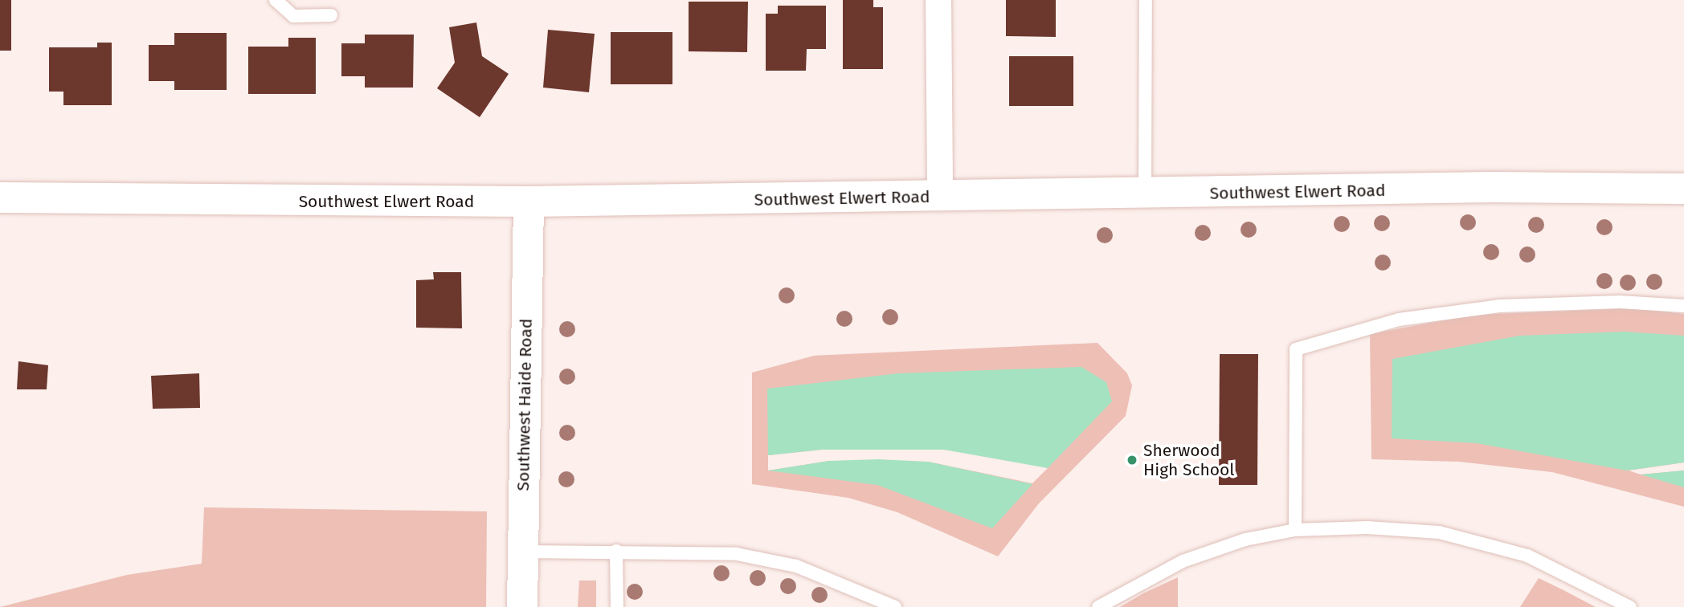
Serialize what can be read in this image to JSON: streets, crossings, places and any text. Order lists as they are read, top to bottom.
{
  "streets": {
    "main road": ["Southwest Elwert Road", "Southwest Haide Road"]
  },
  "crossings": [
    ["Southwest Elwert Road", "Southwest Haide Road"]
  ],
  "places": ["Sherwood High School"]
}
